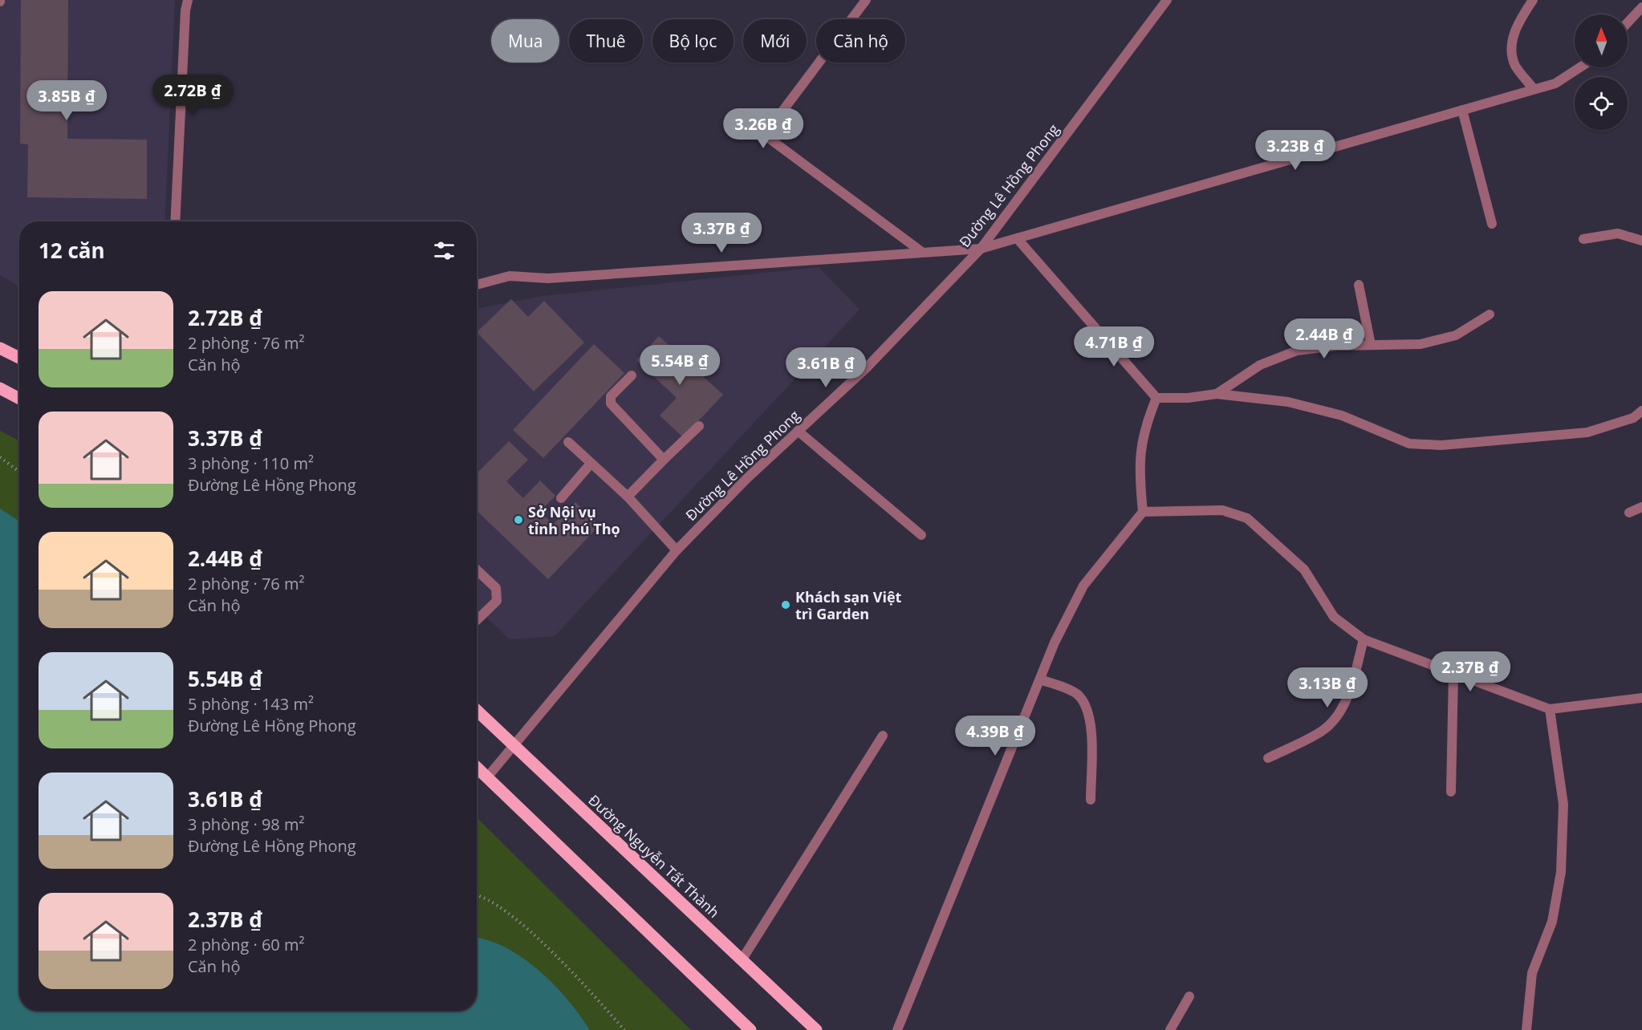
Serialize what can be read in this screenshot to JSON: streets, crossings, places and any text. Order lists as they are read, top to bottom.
{
  "streets": {
    "main road": ["Đường Nguyễn Tất Thành"],
    "street": ["Đường Lê Hồng Phong"]
  },
  "crossings": [
    ["Đường Lê Hồng Phong", "Đường Nguyễn Tất Thành"]
  ],
  "places": ["Sở Nội vụ tỉnh Phú Thọ", "Khách sạn Việt trì Garden"],
  "north": "top",
  "page": {
    "chip": [
      "Mua",
      "Thuê",
      "Bộ lọc",
      "Mới",
      "Căn hộ"
    ],
    "price": [
      "2.72B ₫",
      "3.85B ₫",
      "3.26B ₫",
      "3.23B ₫",
      "3.37B ₫",
      "2.44B ₫",
      "4.71B ₫",
      "5.54B ₫",
      "3.61B ₫",
      "2.37B ₫",
      "3.13B ₫",
      "4.39B ₫"
    ],
    "heading": "12 căn",
    "list": [
      {
        "name": "2.72B ₫",
        "note": "2 phòng · 76 m² · Căn hộ"
      },
      {
        "name": "3.37B ₫",
        "note": "3 phòng · 110 m² · Đường Lê Hồng Phong"
      },
      {
        "name": "2.44B ₫",
        "note": "2 phòng · 76 m² · Căn hộ"
      },
      {
        "name": "5.54B ₫",
        "note": "5 phòng · 143 m² · Đường Lê Hồng Phong"
      },
      {
        "name": "3.61B ₫",
        "note": "3 phòng · 98 m² · Đường Lê Hồng Phong"
      },
      {
        "name": "2.37B ₫",
        "note": "2 phòng · 60 m² · Căn hộ"
      }
    ]
  }
}
